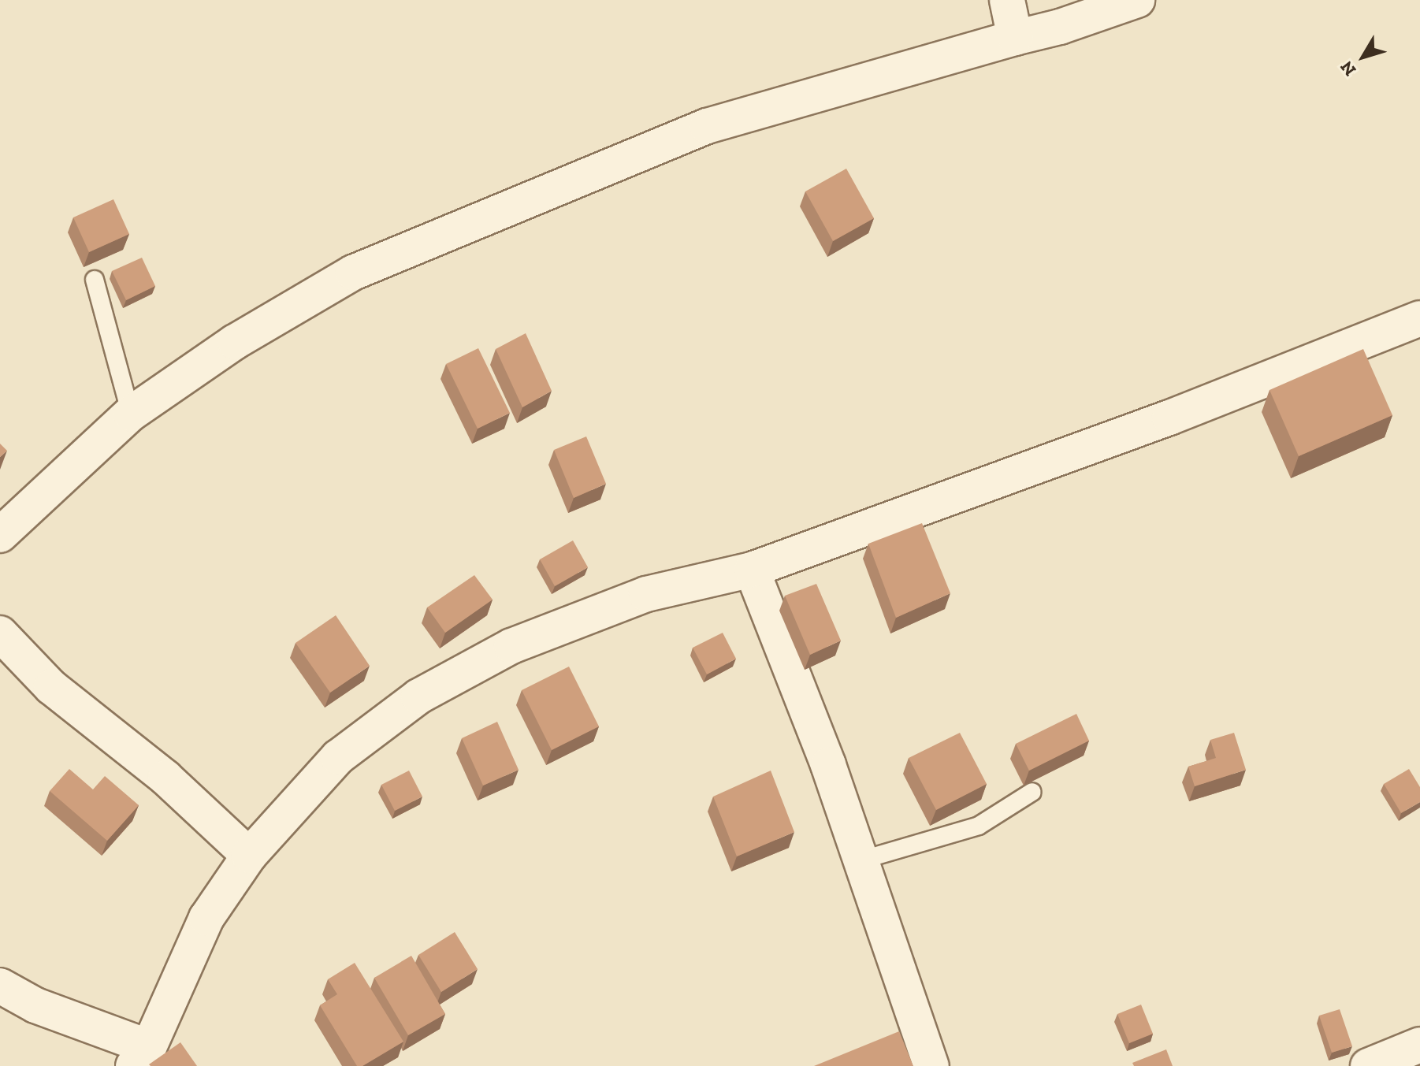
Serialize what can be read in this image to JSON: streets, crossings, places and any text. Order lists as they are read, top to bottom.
{
  "north": "bottom left"
}
